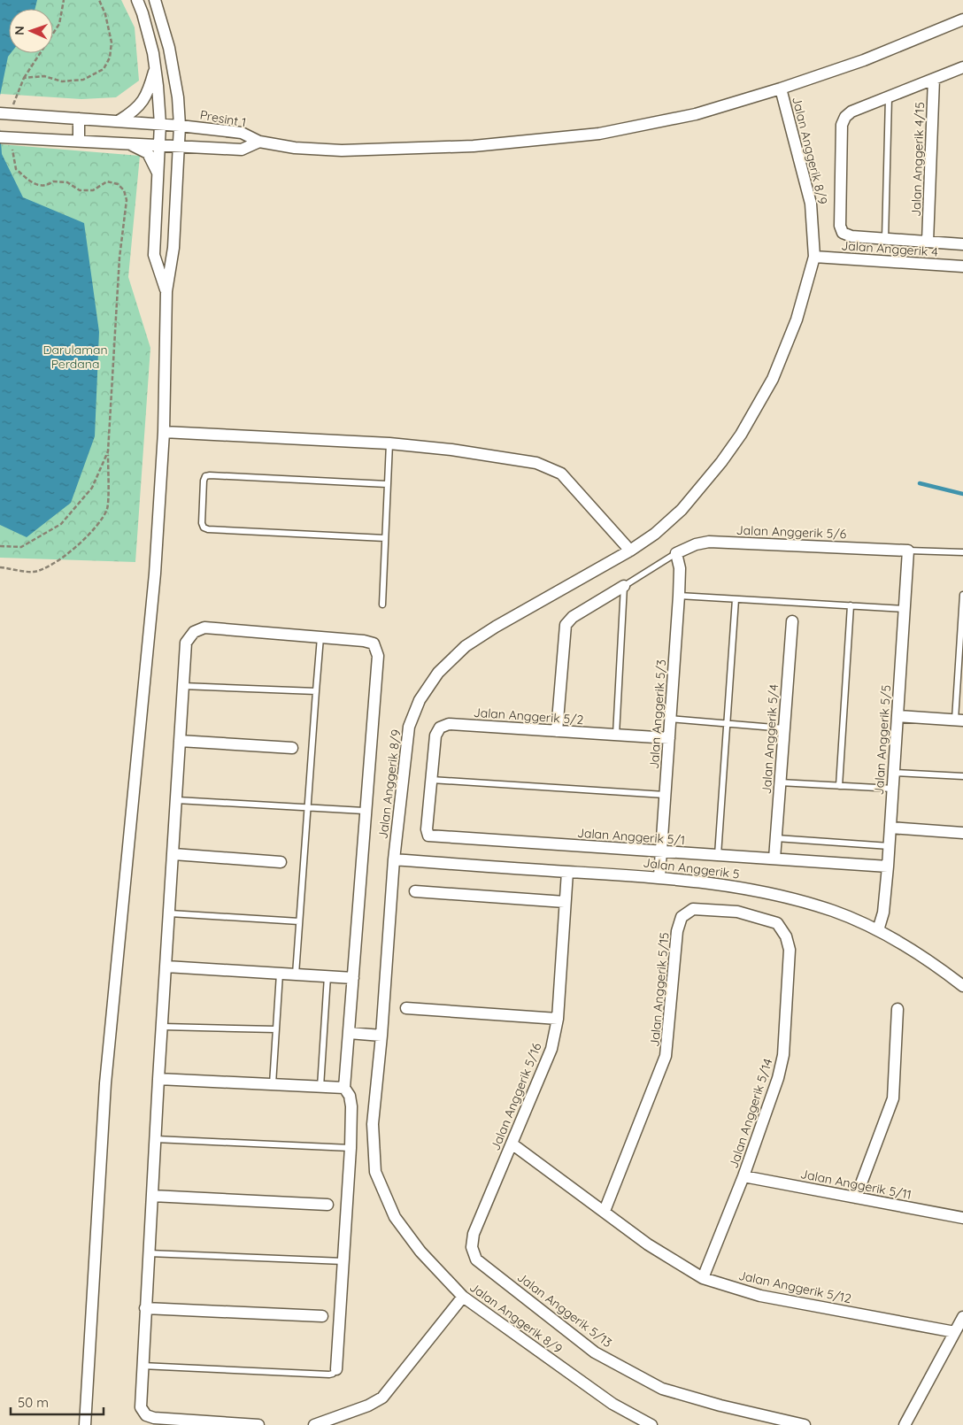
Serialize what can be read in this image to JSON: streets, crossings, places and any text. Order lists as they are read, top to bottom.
{
  "streets": {
    "street": [
      "Presint 1",
      "Jalan Anggerik 8/9",
      "Jalan Anggerik 4/15",
      "Jalan Anggerik 4",
      "Jalan Anggerik 5/6",
      "Jalan Anggerik 5/3",
      "Jalan Anggerik 5/2",
      "Jalan Anggerik 5/4",
      "Jalan Anggerik 5/5",
      "Jalan Anggerik 5/1",
      "Jalan Anggerik 5",
      "Jalan Anggerik 5/15",
      "Jalan Anggerik 5/16",
      "Jalan Anggerik 5/14",
      "Jalan Anggerik 5/11",
      "Jalan Anggerik 5/12",
      "Jalan Anggerik 5/13"
    ]
  },
  "crossings": [
    ["Jalan Anggerik 8/9", "Jalan Anggerik 4"],
    ["Jalan Anggerik 8/9", "Jalan Anggerik 5"],
    ["Jalan Anggerik 5/6", "Jalan Anggerik 5/3"],
    ["Jalan Anggerik 5/6", "Jalan Anggerik 5/5"],
    ["Jalan Anggerik 5/3", "Jalan Anggerik 5/2"],
    ["Jalan Anggerik 5/3", "Jalan Anggerik 5/1"],
    ["Jalan Anggerik 5/3", "Jalan Anggerik 5"],
    ["Jalan Anggerik 5/2", "Jalan Anggerik 5/1"],
    ["Jalan Anggerik 5/4", "Jalan Anggerik 5/1"],
    ["Jalan Anggerik 5/5", "Jalan Anggerik 5/1"],
    ["Jalan Anggerik 5/5", "Jalan Anggerik 5"],
    ["Jalan Anggerik 5", "Jalan Anggerik 5/16"],
    ["Jalan Anggerik 5/15", "Jalan Anggerik 5/14"],
    ["Jalan Anggerik 5/15", "Jalan Anggerik 5/12"],
    ["Jalan Anggerik 5/16", "Jalan Anggerik 5/12"],
    ["Jalan Anggerik 5/16", "Jalan Anggerik 5/13"],
    ["Jalan Anggerik 5/14", "Jalan Anggerik 5/11"],
    ["Jalan Anggerik 5/14", "Jalan Anggerik 5/12"]
  ],
  "parks": ["Darulaman Perdana"],
  "scale_bar": "50 m",
  "north": "left"
}
